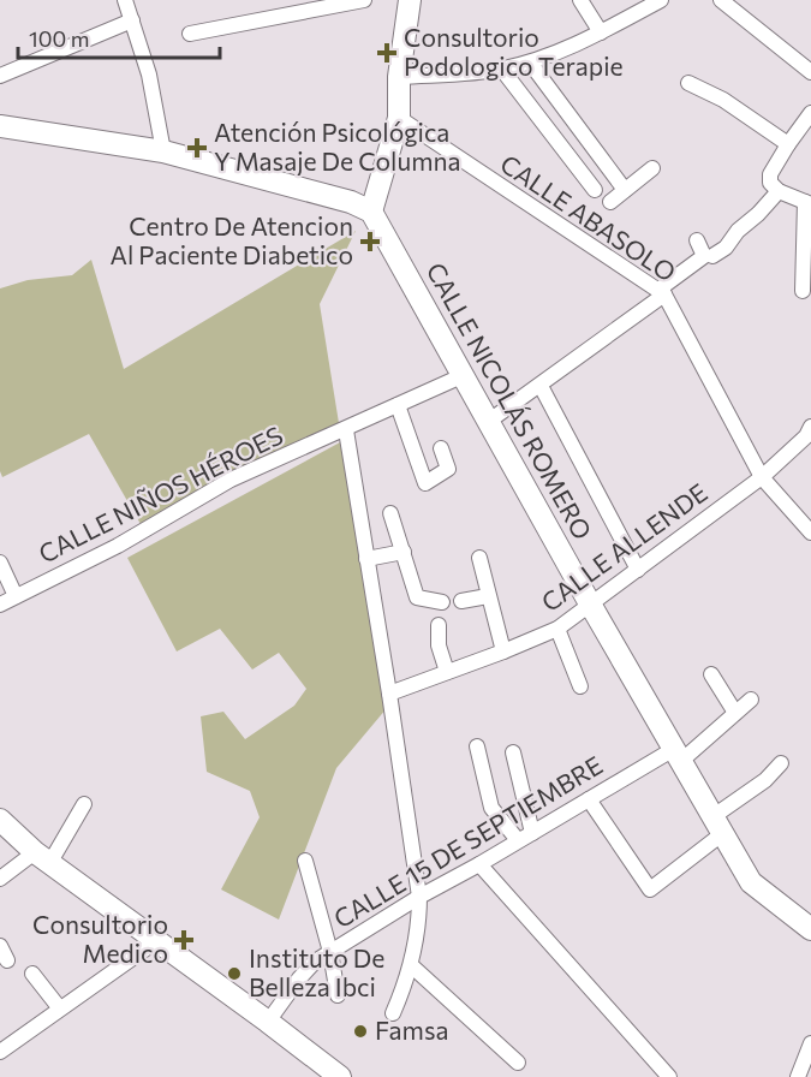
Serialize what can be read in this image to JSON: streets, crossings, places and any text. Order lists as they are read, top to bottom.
{
  "streets": {
    "main road": ["CALLE NICOLÁS ROMERO"],
    "street": [
      "CALLE ABASOLO",
      "CALLE NIÑOS HÉROES",
      "CALLE ALLENDE",
      "CALLE 15 DE SEPTIEMBRE"
    ]
  },
  "crossings": [
    ["CALLE ABASOLO", "CALLE ALLENDE"],
    ["CALLE NICOLÁS ROMERO", "CALLE NIÑOS HÉROES"],
    ["CALLE NICOLÁS ROMERO", "CALLE ALLENDE"],
    ["CALLE NICOLÁS ROMERO", "CALLE 15 DE SEPTIEMBRE"]
  ],
  "places": {
    "health": [
      "Consultorio Podologico Terapie",
      "Atención Psicológica Y Masaje De Columna",
      "Centro De Atencion Al Paciente Diabetico",
      "Consultorio Medico"
    ],
    "other": ["Instituto De Belleza Ibci", "Famsa"]
  },
  "scale_bar": "100 m"
}
